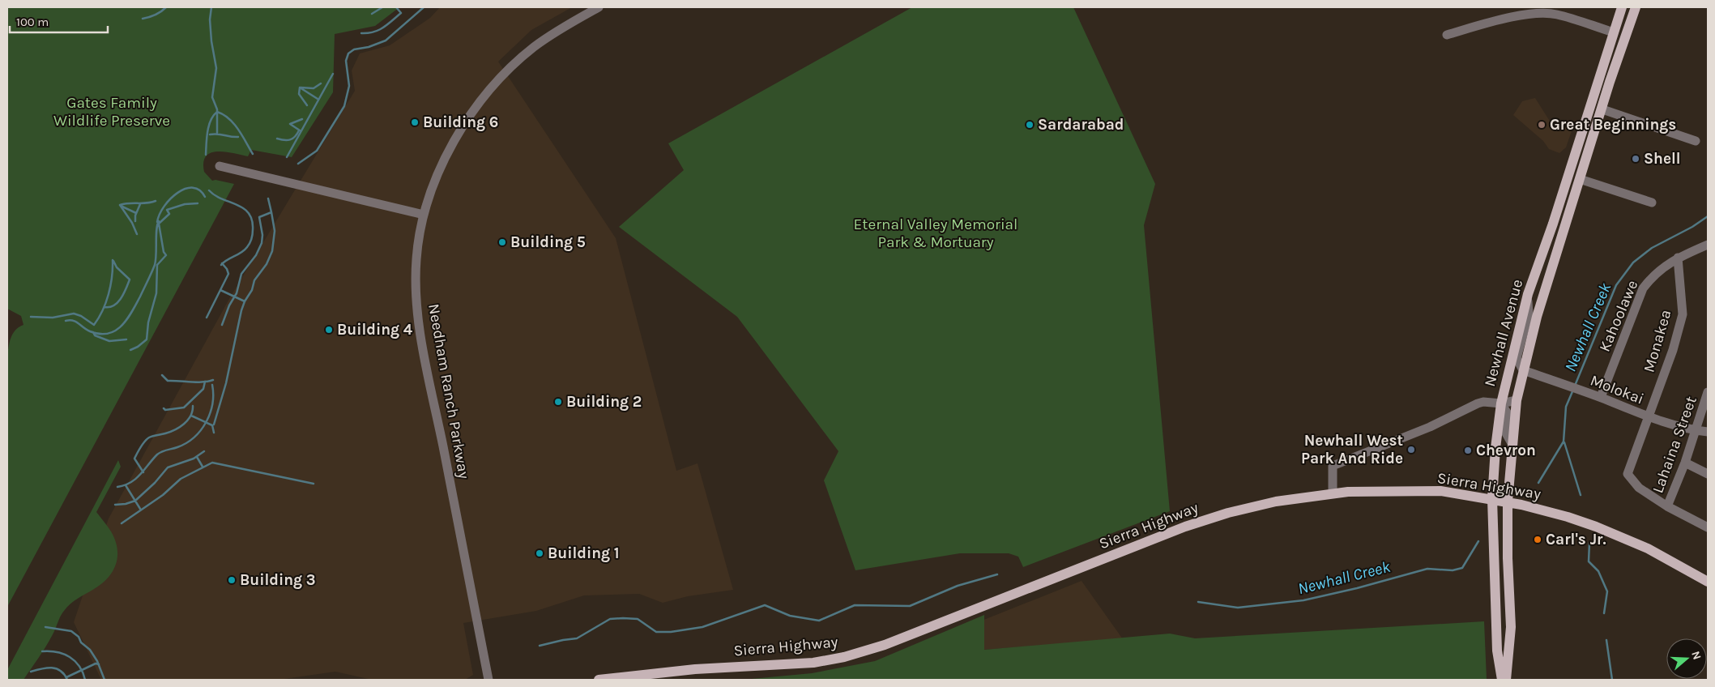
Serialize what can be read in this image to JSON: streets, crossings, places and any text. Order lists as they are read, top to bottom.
{
  "streets": {
    "main road": ["Newhall Avenue", "Sierra Highway"],
    "street": [
      "Kahoolawe",
      "Monakea",
      "Molokai",
      "Needham Ranch Parkway",
      "Lahaina Street"
    ]
  },
  "crossings": [
    ["Kahoolawe", "Monakea"],
    ["Kahoolawe", "Molokai"],
    ["Newhall Avenue", "Molokai"],
    ["Newhall Avenue", "Sierra Highway"],
    ["Monakea", "Molokai"],
    ["Monakea", "Lahaina Street"],
    ["Molokai", "Lahaina Street"]
  ],
  "water": ["Newhall Creek"],
  "parks": ["Gates Family Wildlife Preserve", "Eternal Valley Memorial Park & Mortuary"],
  "places": [
    "Building 6",
    "Sardarabad",
    "Great Beginnings",
    "Shell",
    "Building 5",
    "Building 4",
    "Building 2",
    "Newhall West Park And Ride",
    "Chevron",
    "Carl's Jr.",
    "Building 1",
    "Building 3"
  ],
  "scale_bar": "100 m",
  "north": "right"
}
